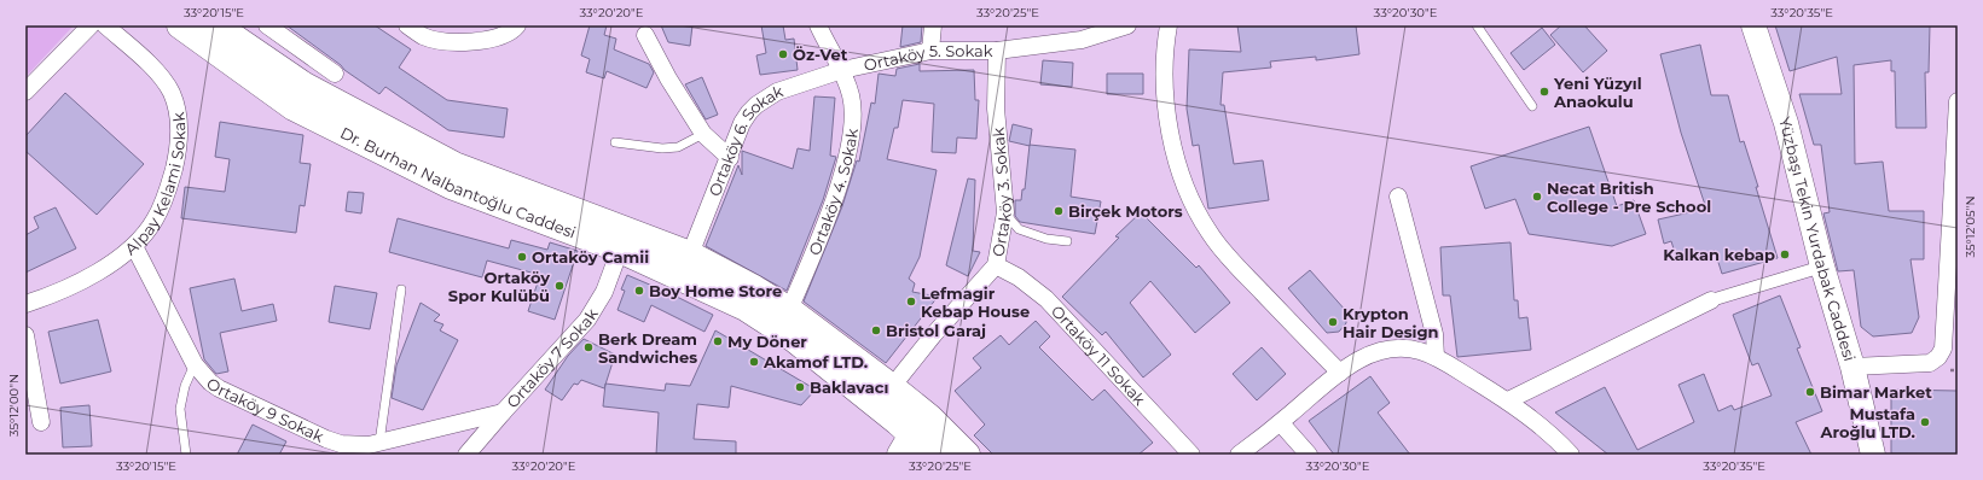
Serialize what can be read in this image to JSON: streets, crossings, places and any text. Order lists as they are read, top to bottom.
{
  "streets": {
    "main road": ["Dr. Burhan Nalbantoğlu Caddesi", "Yüzbaşı Tekin Yurdabak Caddesi"],
    "street": [
      "Ortaköy 5. Sokak",
      "Ortaköy 6. Sokak",
      "Alpay Kelami Sokak",
      "Ortaköy 4. Sokak",
      "Ortaköy 3. Sokak",
      "Ortaköy 11 Sokak",
      "Ortaköy 7 Sokak",
      "Ortaköy 9 Sokak"
    ]
  },
  "crossings": [
    ["Ortaköy 5. Sokak", "Ortaköy 6. Sokak"],
    ["Ortaköy 5. Sokak", "Ortaköy 4. Sokak"],
    ["Ortaköy 5. Sokak", "Ortaköy 3. Sokak"],
    ["Ortaköy 6. Sokak", "Dr. Burhan Nalbantoğlu Caddesi"],
    ["Ortaköy 6. Sokak", "Ortaköy 4. Sokak"],
    ["Alpay Kelami Sokak", "Ortaköy 9 Sokak"],
    ["Dr. Burhan Nalbantoğlu Caddesi", "Ortaköy 4. Sokak"],
    ["Dr. Burhan Nalbantoğlu Caddesi", "Ortaköy 3. Sokak"],
    ["Dr. Burhan Nalbantoğlu Caddesi", "Ortaköy 7 Sokak"],
    ["Ortaköy 3. Sokak", "Ortaköy 11 Sokak"],
    ["Ortaköy 7 Sokak", "Ortaköy 9 Sokak"]
  ],
  "places": [
    "Öz-Vet",
    "Yeni Yüzyıl Anaokulu",
    "Necat British College - Pre School",
    "Birçek Motors",
    "Kalkan kebap",
    "Ortaköy Camii",
    "Ortaköy Spor Kulübü",
    "Boy Home Store",
    "Lefmagir Kebap House",
    "Krypton Hair Design",
    "Bristol Garaj",
    "My Döner",
    "Berk Dream Sandwiches",
    "Akamof LTD.",
    "Baklavacı",
    "Bimar Market",
    "Mustafa Aroğlu LTD."
  ],
  "coordinates": [
    "33°20'15\"E",
    "33°20'20\"E",
    "33°20'25\"E",
    "33°20'30\"E",
    "33°20'35\"E",
    "35°12'05\"N",
    "35°12'00\"N"
  ]
}
